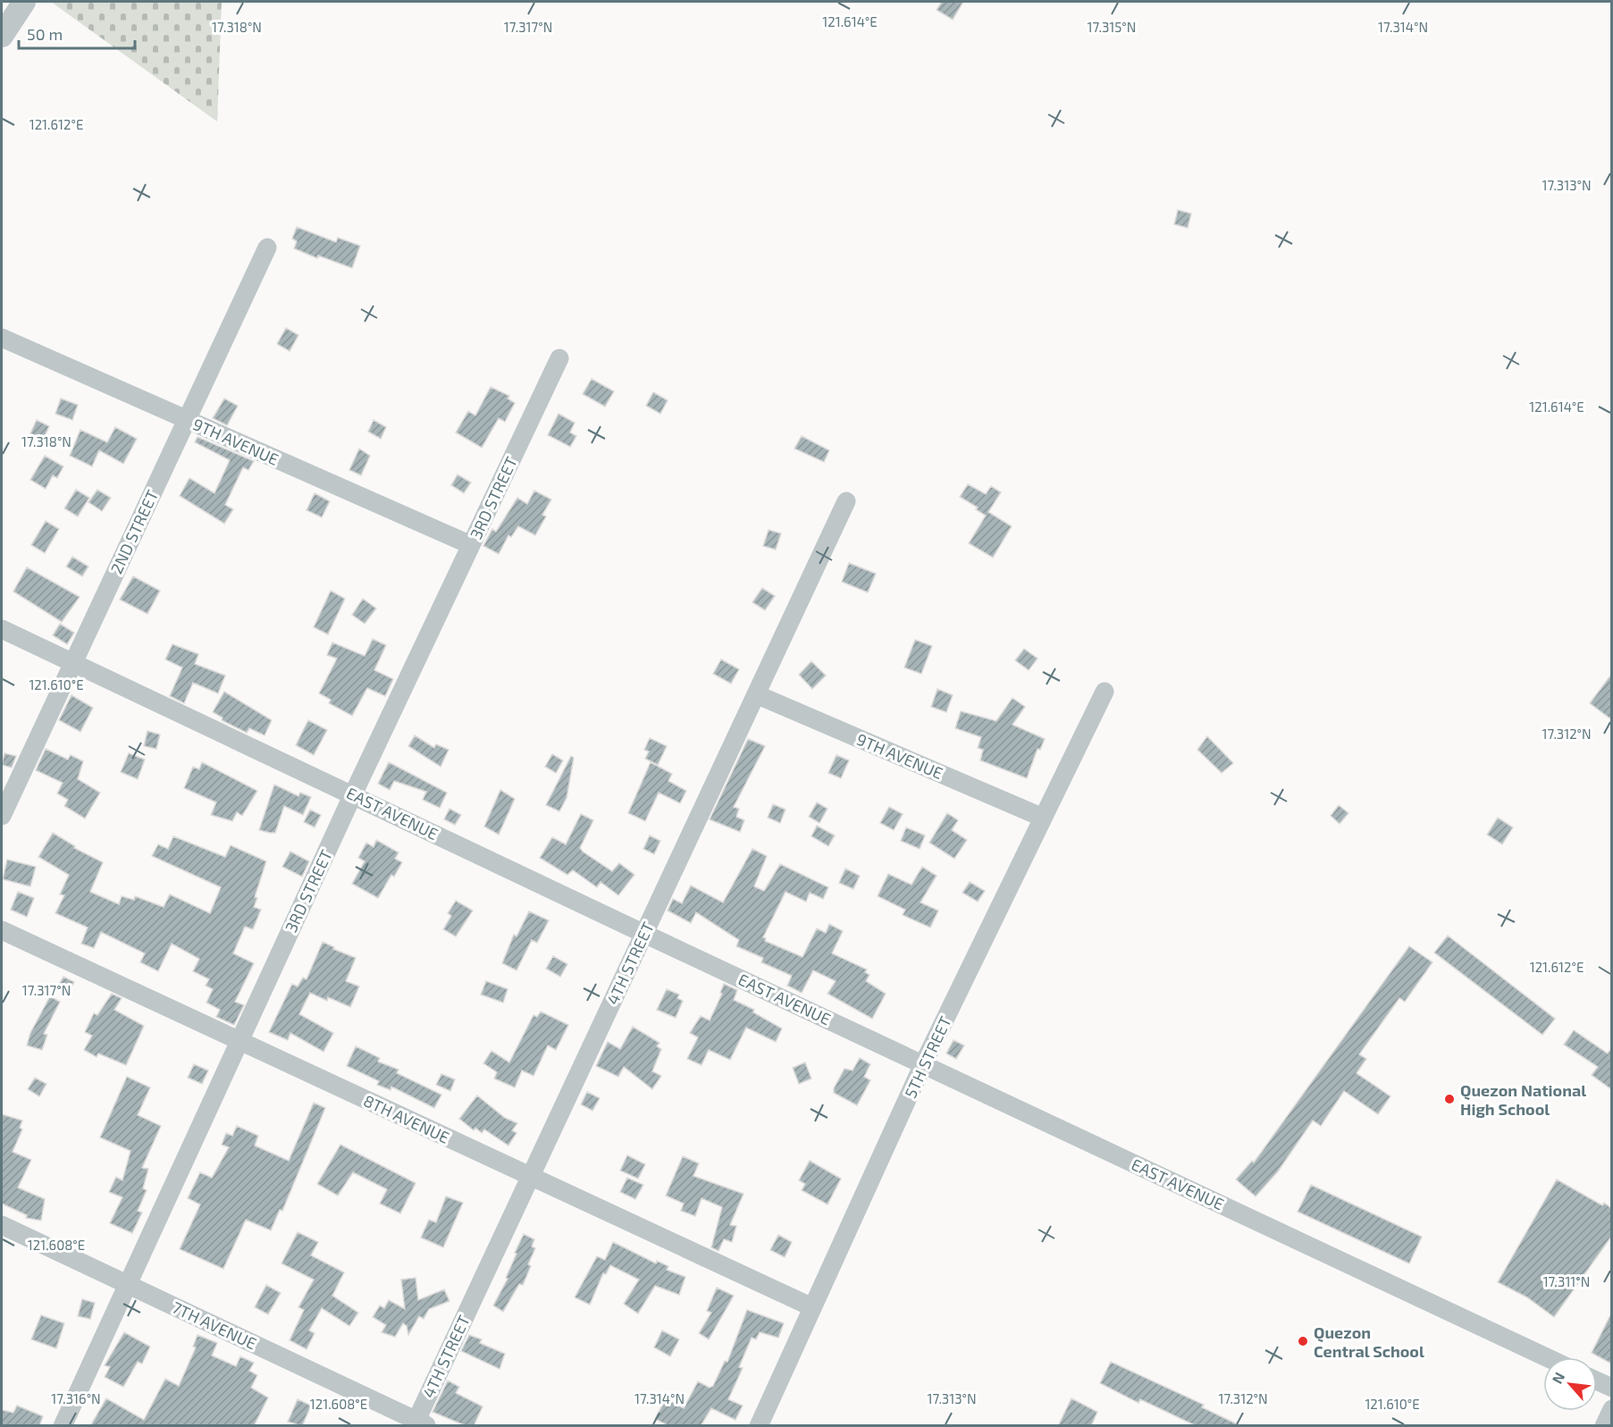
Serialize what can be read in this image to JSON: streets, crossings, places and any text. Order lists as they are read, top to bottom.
{
  "streets": {
    "street": [
      "9TH AVENUE",
      "3RD STREET",
      "2ND STREET",
      "EAST AVENUE",
      "4TH STREET",
      "5TH STREET",
      "8TH AVENUE",
      "7TH AVENUE"
    ]
  },
  "crossings": [
    ["9TH AVENUE", "3RD STREET"],
    ["9TH AVENUE", "2ND STREET"],
    ["9TH AVENUE", "4TH STREET"],
    ["9TH AVENUE", "5TH STREET"],
    ["3RD STREET", "EAST AVENUE"],
    ["3RD STREET", "8TH AVENUE"],
    ["3RD STREET", "7TH AVENUE"],
    ["2ND STREET", "EAST AVENUE"],
    ["EAST AVENUE", "4TH STREET"],
    ["EAST AVENUE", "5TH STREET"],
    ["4TH STREET", "8TH AVENUE"],
    ["4TH STREET", "7TH AVENUE"],
    ["5TH STREET", "8TH AVENUE"]
  ],
  "places": ["Quezon National High School", "Quezon Central School"],
  "scale_bar": "50 m",
  "north": "top left",
  "coordinates": [
    "121.614°E",
    "17.318°N",
    "17.317°N",
    "17.315°N",
    "17.314°N",
    "121.612°E",
    "17.313°N",
    "121.610°E",
    "17.312°N",
    "121.608°E",
    "17.311°N",
    "17.316°N"
  ]
}
